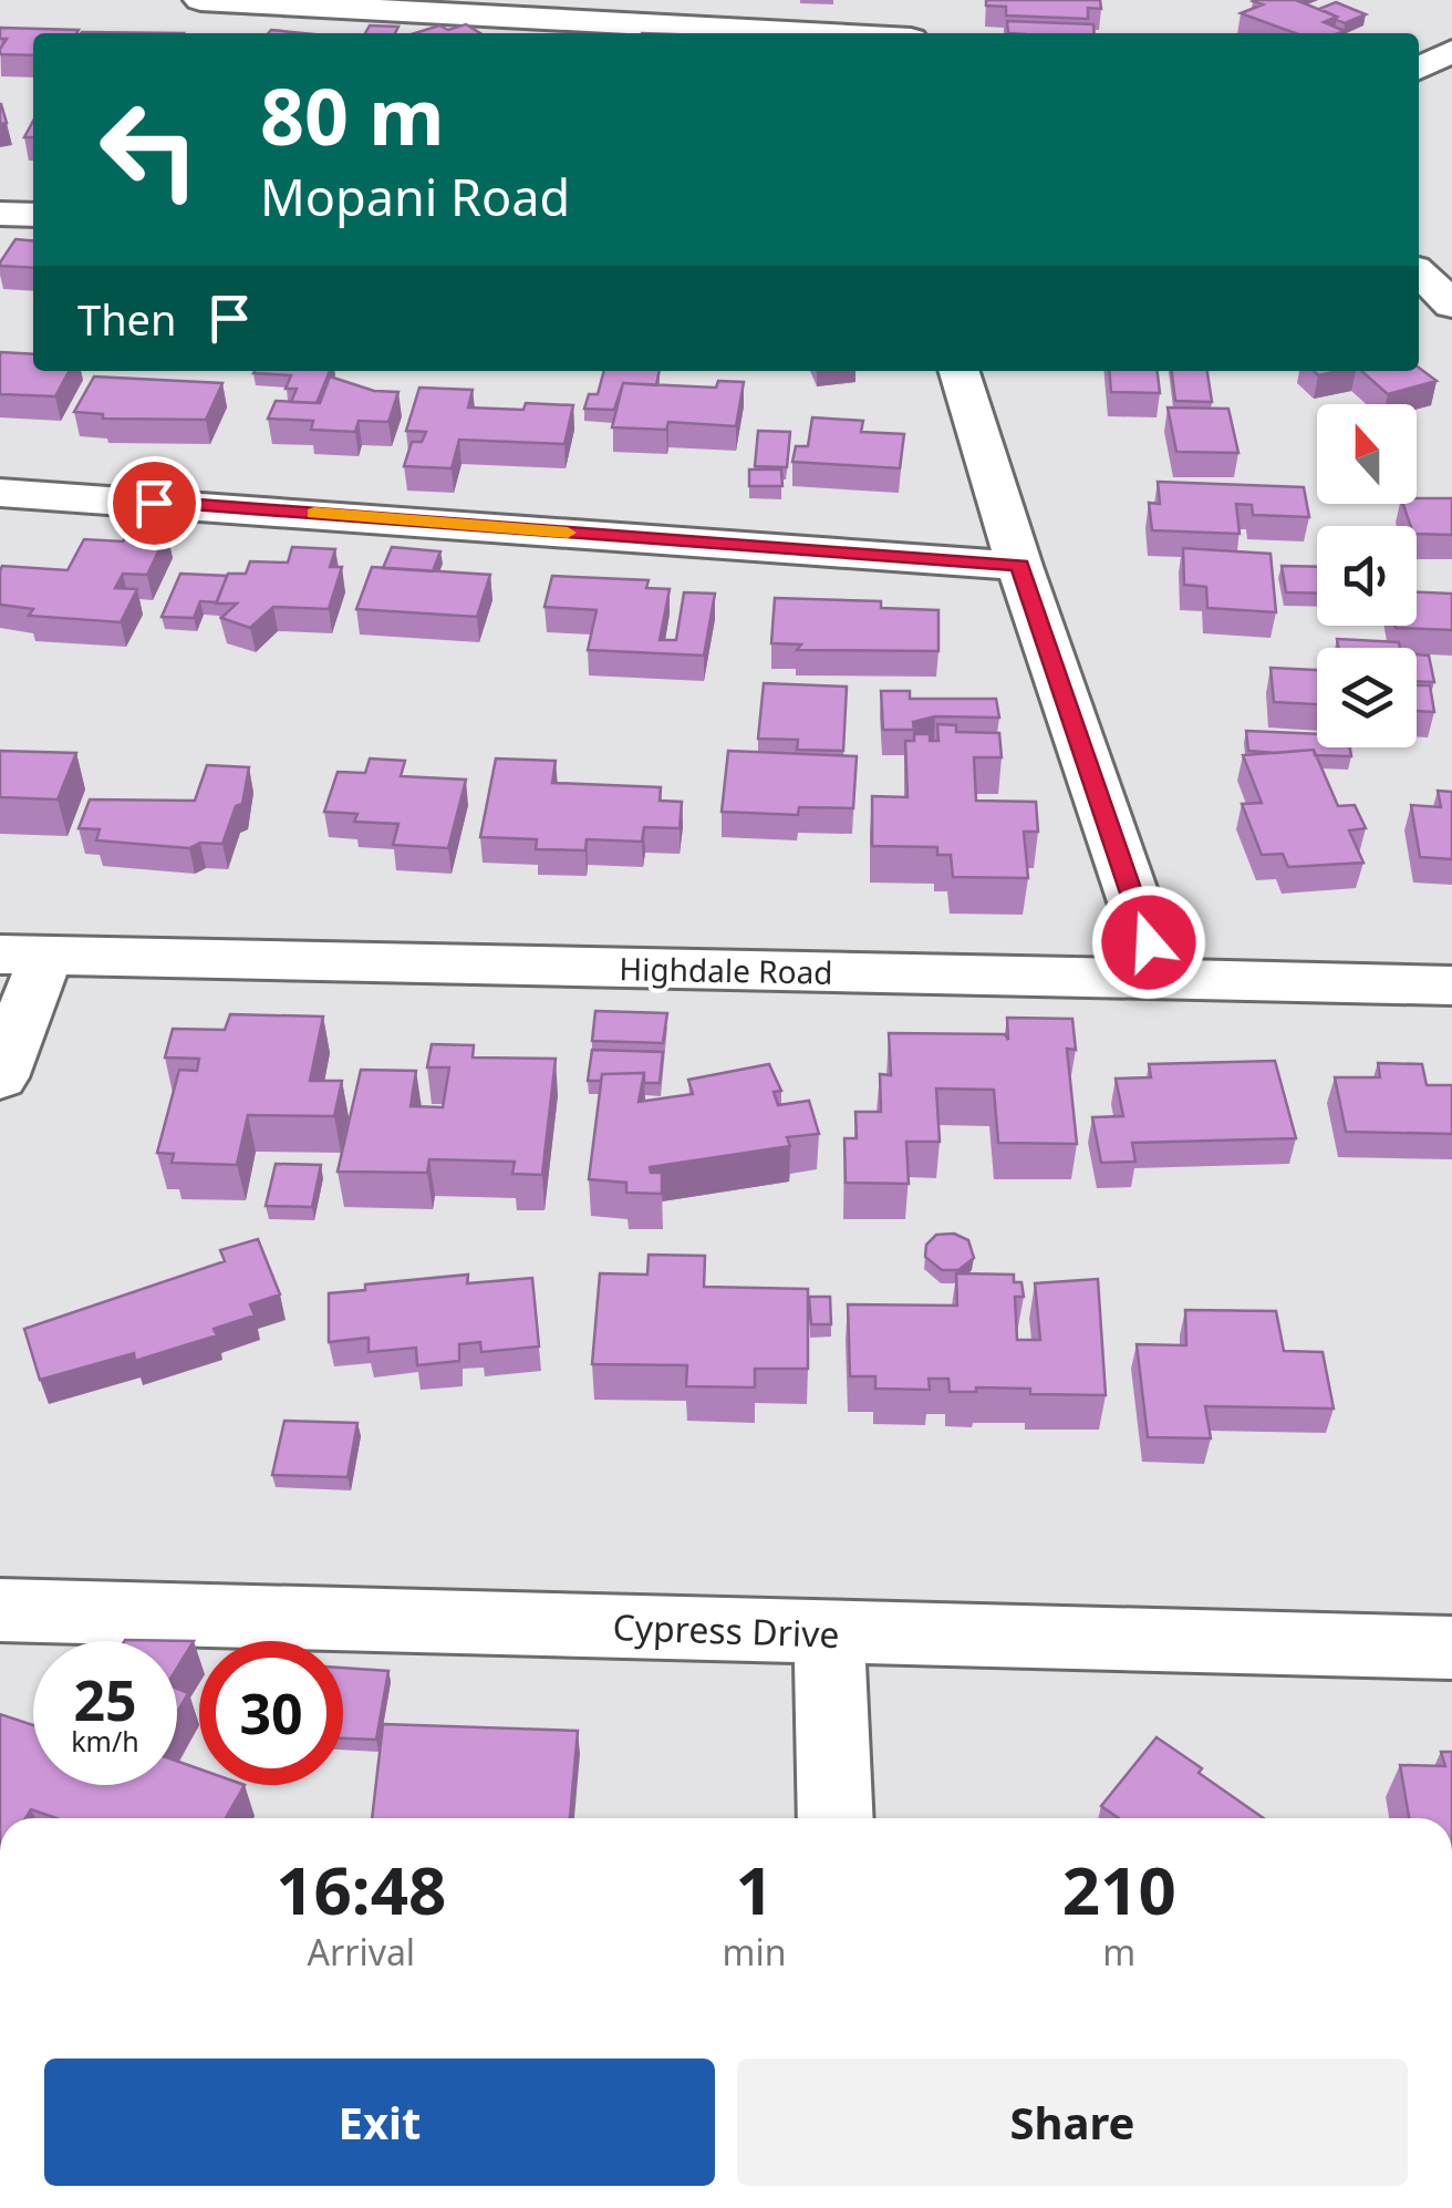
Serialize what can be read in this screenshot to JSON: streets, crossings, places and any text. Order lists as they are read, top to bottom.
{
  "streets": {
    "street": ["Highdale Road", "Cypress Drive"]
  },
  "north": "top",
  "page": {
    "turn": ["80 m", "Mopani Road"],
    "then": "Then",
    "speed": "25 km/h",
    "limit": "30",
    "eta": [
      "16:48",
      "Arrival",
      "1",
      "min",
      "210",
      "m"
    ],
    "buttons": ["Exit", "Share"]
  }
}
